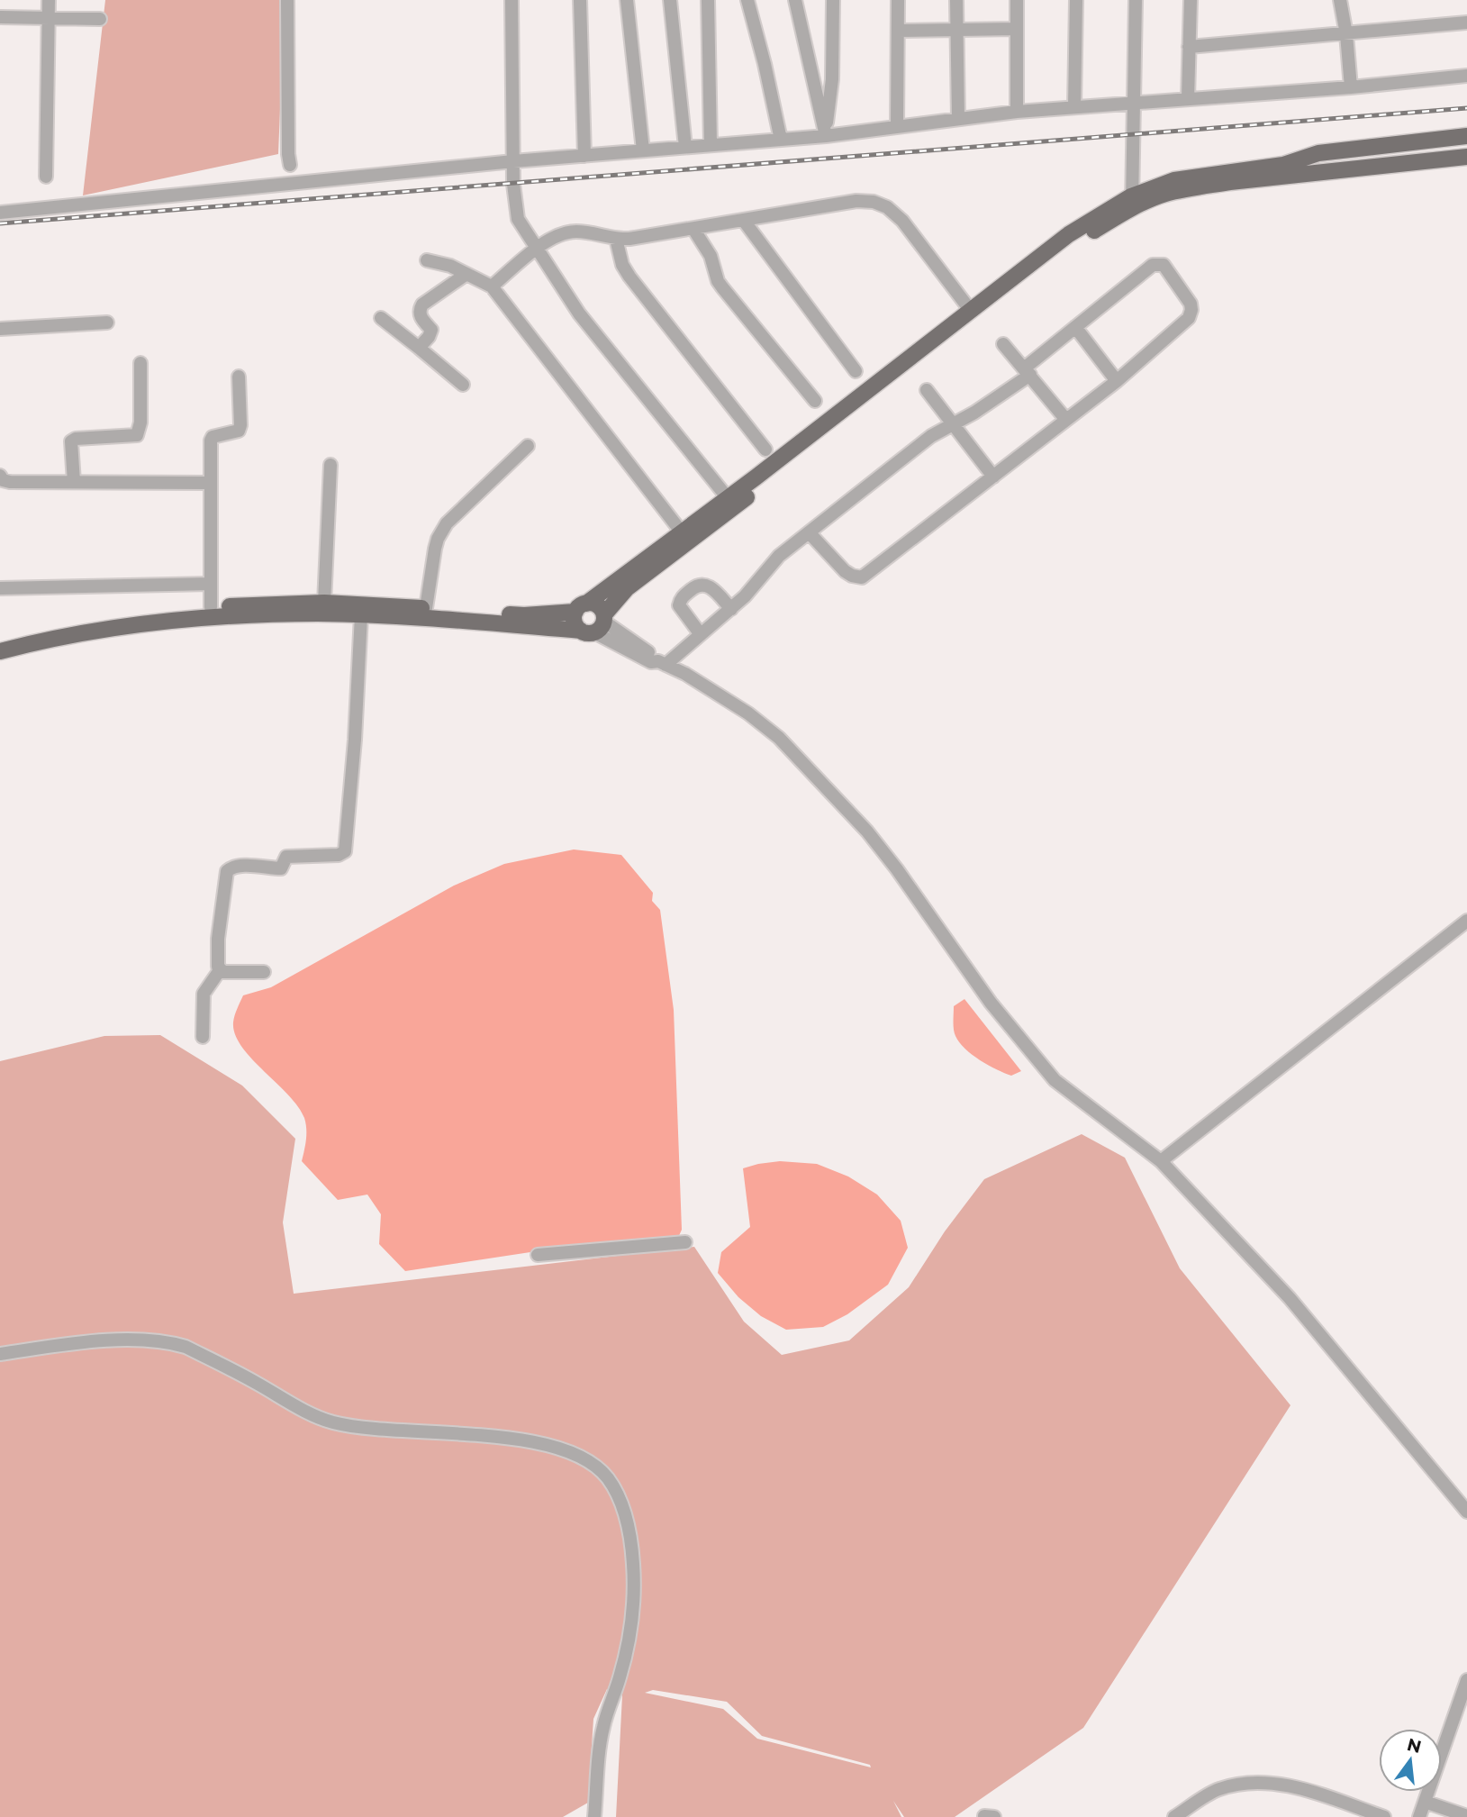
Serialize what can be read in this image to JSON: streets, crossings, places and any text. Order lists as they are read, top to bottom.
{
  "north": "top"
}
